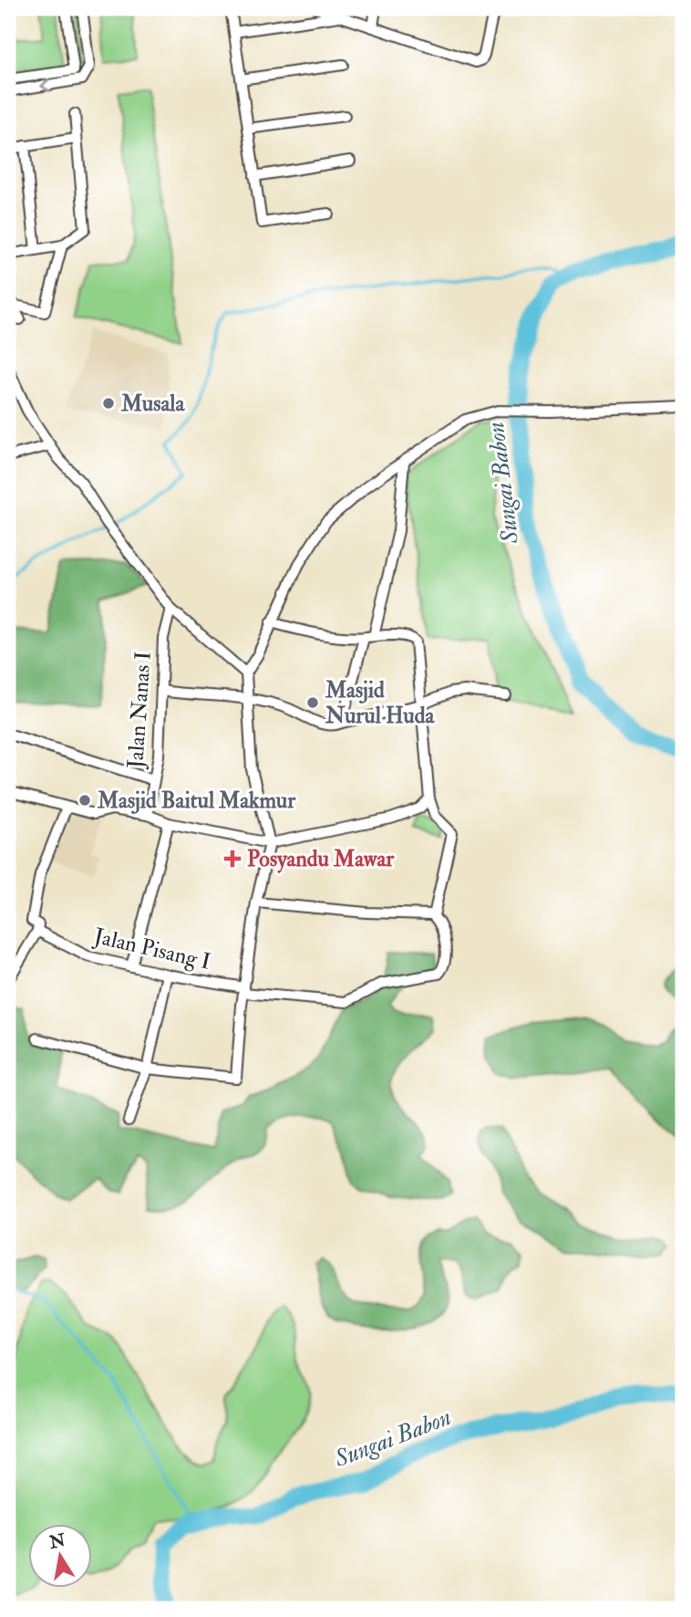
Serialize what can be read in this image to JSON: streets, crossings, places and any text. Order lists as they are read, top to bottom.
{
  "streets": {
    "street": ["Jalan Nanas I", "Jalan Pisang I"]
  },
  "water": ["Sungai Babon"],
  "places": {
    "other": ["Musala", "Masjid Nurul Huda", "Masjid Baitul Makmur"],
    "health": ["Posyandu Mawar"]
  },
  "north": "top"
}
